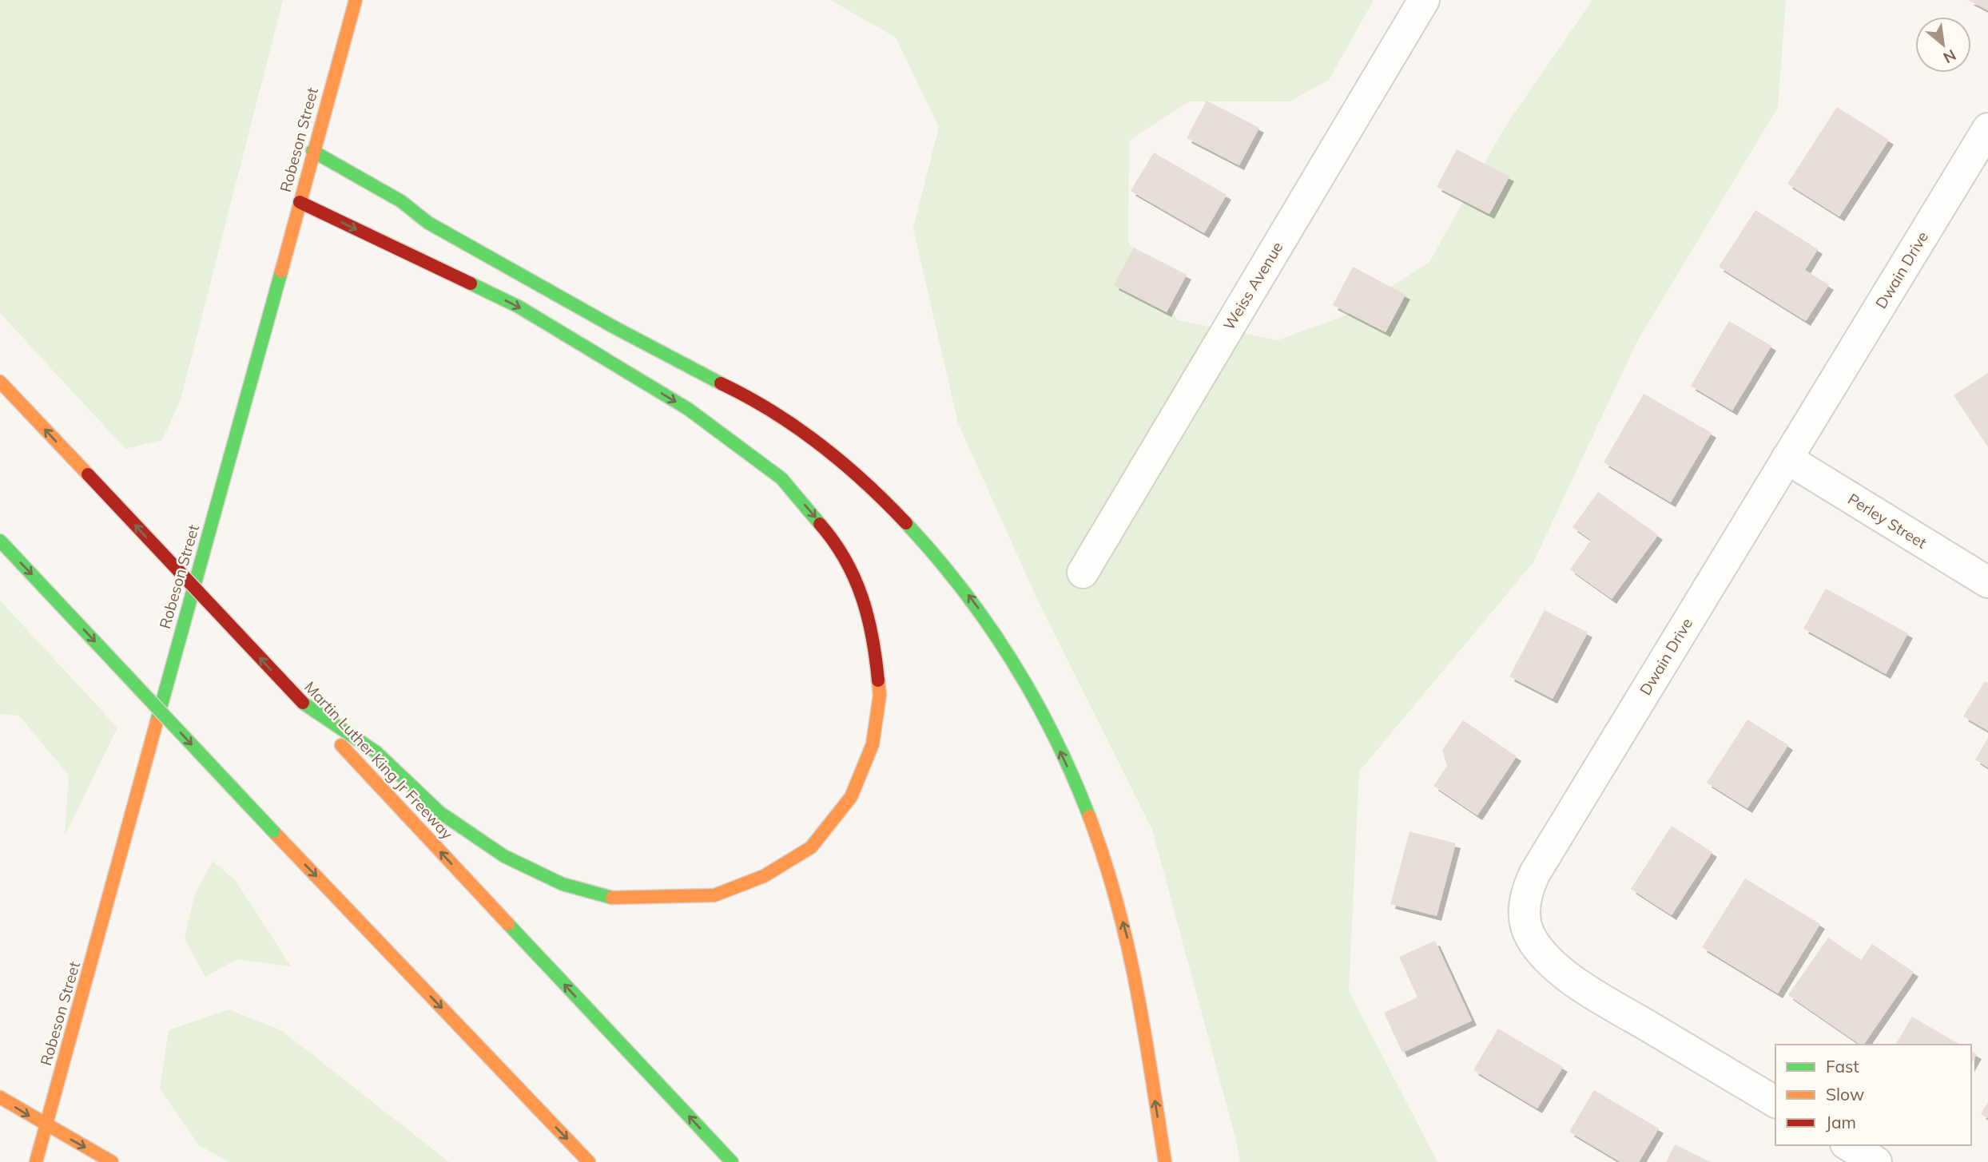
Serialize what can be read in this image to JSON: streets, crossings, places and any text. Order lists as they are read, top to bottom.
{
  "streets": {
    "main road": ["Robeson Street", "Martin Luther King Jr Freeway"],
    "street": ["Dwain Drive", "Weiss Avenue", "Perley Street"]
  },
  "crossings": [
    ["Dwain Drive", "Perley Street"]
  ],
  "legend": ["Fast", "Slow", "Jam"],
  "north": "bottom right"
}
